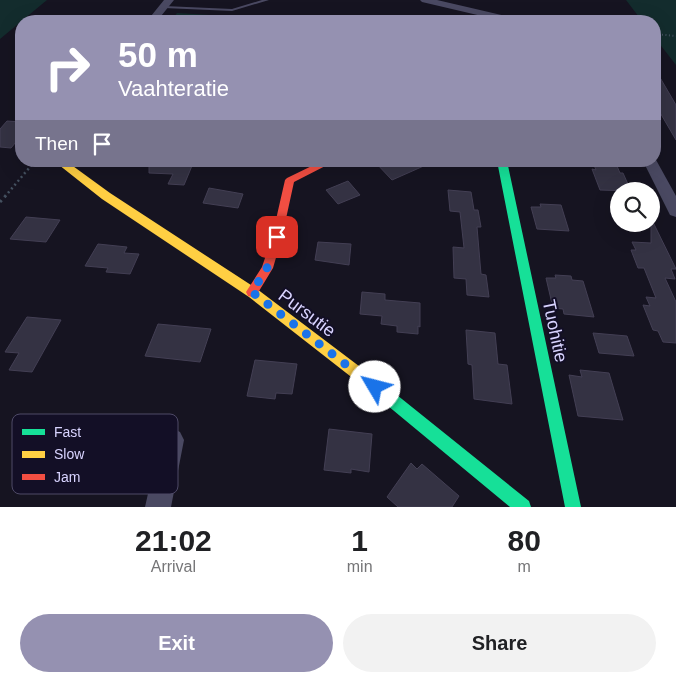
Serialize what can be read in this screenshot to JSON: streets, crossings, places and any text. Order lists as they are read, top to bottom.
{
  "streets": {
    "street": ["Pursutie", "Tuohitie"]
  },
  "legend": ["Fast", "Slow", "Jam"],
  "page": {
    "turn": ["50 m", "Vaahteratie"],
    "then": "Then",
    "eta": [
      "21:02",
      "Arrival",
      "1",
      "min",
      "80",
      "m"
    ],
    "buttons": ["Exit", "Share"]
  }
}
